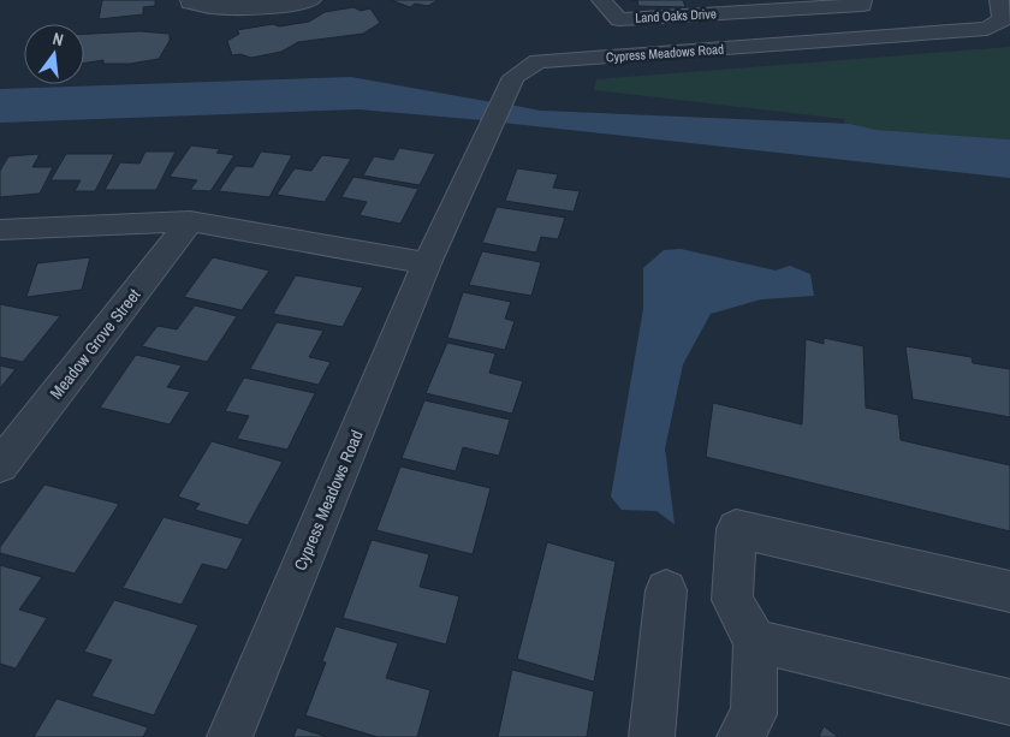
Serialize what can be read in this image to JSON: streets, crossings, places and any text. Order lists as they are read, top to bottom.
{
  "streets": {
    "street": ["Land Oaks Drive", "Cypress Meadows Road", "Meadow Grove Street"]
  },
  "north": "top"
}
